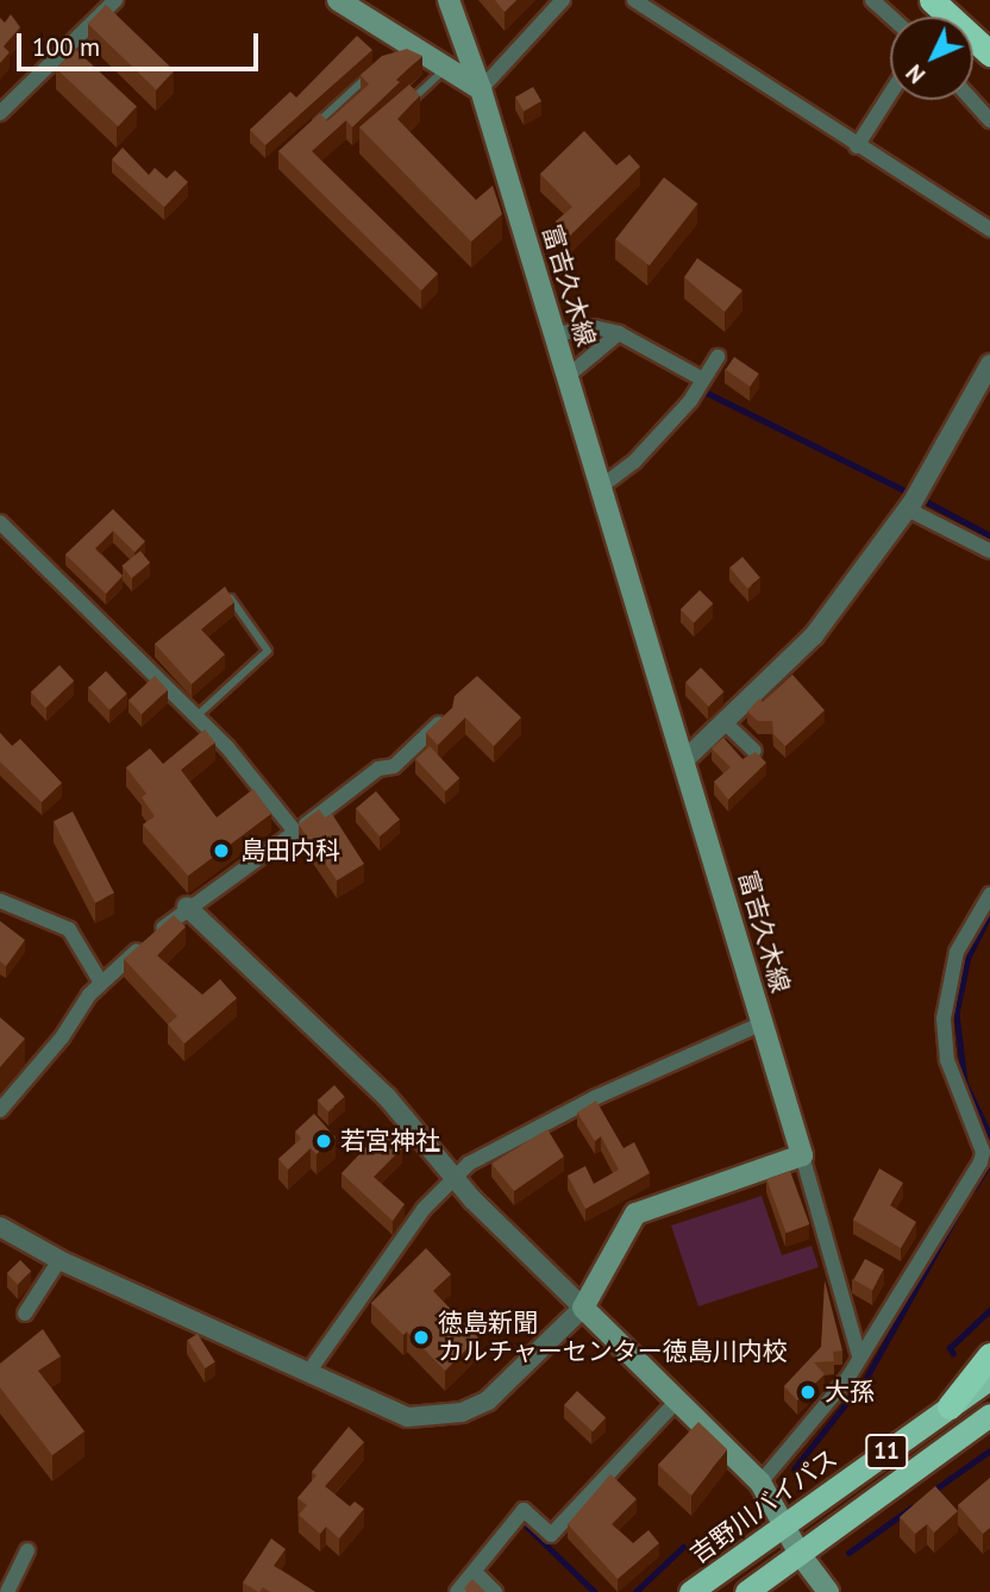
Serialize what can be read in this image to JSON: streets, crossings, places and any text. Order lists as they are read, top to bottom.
{
  "streets": {
    "highway": ["11", "吉野川バイパス"],
    "main road": ["富吉久木線"]
  },
  "places": [
    "島田内科",
    "若宮神社",
    "徳島新聞 カルチャーセンター徳島川内校",
    "大孫"
  ],
  "scale_bar": "100 m",
  "north": "bottom left"
}
